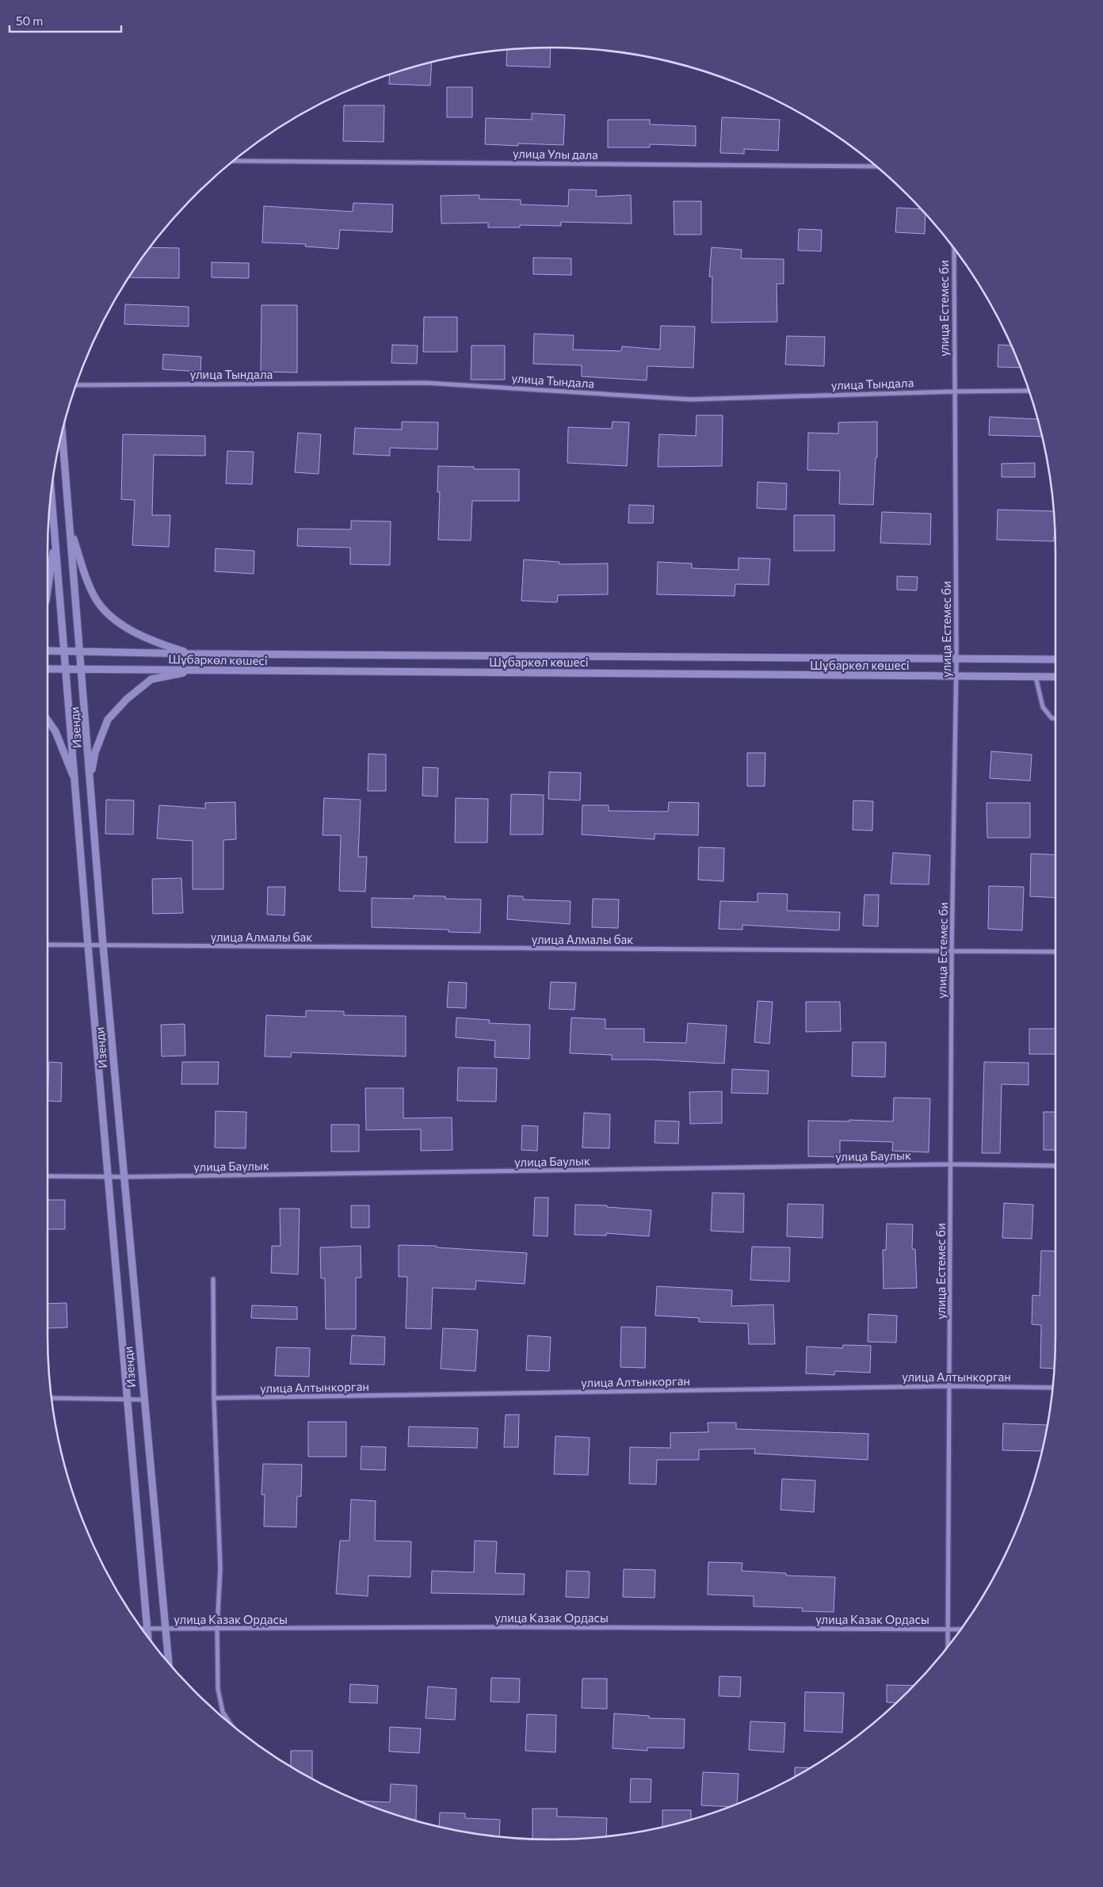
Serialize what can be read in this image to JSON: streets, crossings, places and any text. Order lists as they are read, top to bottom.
{
  "streets": {
    "street": [
      "улица Улы дала",
      "улица Естемес би",
      "улица Тындала",
      "Шұбаркөл көшесі",
      "Изенди",
      "улица Алмалы бак",
      "улица Баулык",
      "улица Алтынкорган",
      "улица Казак Ордасы"
    ]
  },
  "crossings": [
    ["улица Естемес би", "улица Тындала"],
    ["улица Естемес би", "Шұбаркөл көшесі"],
    ["улица Естемес би", "улица Алмалы бак"],
    ["улица Естемес би", "улица Баулык"],
    ["улица Естемес би", "улица Алтынкорган"],
    ["улица Естемес би", "улица Казак Ордасы"],
    ["Шұбаркөл көшесі", "Изенди"],
    ["Изенди", "улица Алмалы бак"],
    ["Изенди", "улица Баулык"],
    ["Изенди", "улица Казак Ордасы"]
  ],
  "scale_bar": "50 m"
}
